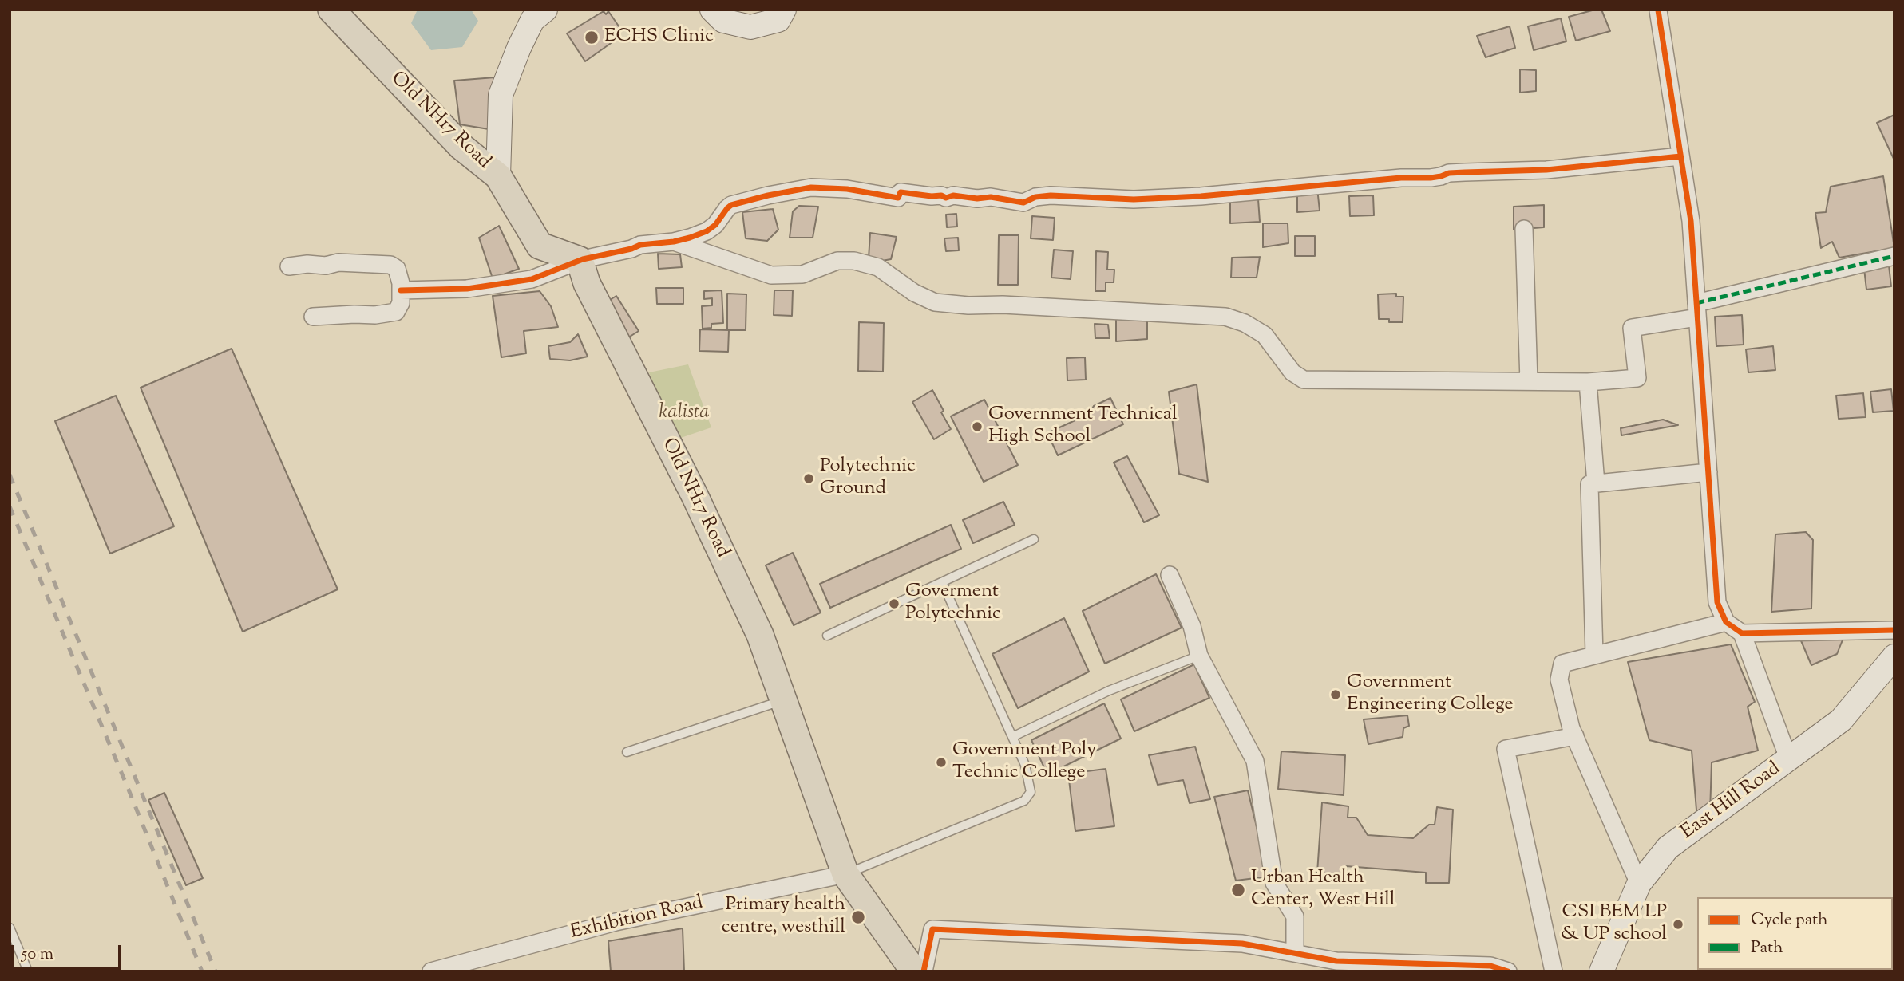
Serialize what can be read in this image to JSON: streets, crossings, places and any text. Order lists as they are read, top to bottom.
{
  "streets": {
    "main road": ["Old NH17 Road"],
    "street": ["East Hill Road", "Exhibition Road"]
  },
  "crossings": [
    ["Old NH17 Road", "Exhibition Road"]
  ],
  "parks": ["kalista"],
  "places": [
    "ECHS Clinic",
    "Government Technical High School",
    "Polytechnic Ground",
    "Goverment Polytechnic",
    "Government Engineering College",
    "Government Poly Technic College",
    "Urban Health Center, West Hill",
    "Primary health centre, westhill",
    "CSI BEM LP & UP school"
  ],
  "legend": ["Cycle path", "Path"],
  "scale_bar": "50 m"
}
